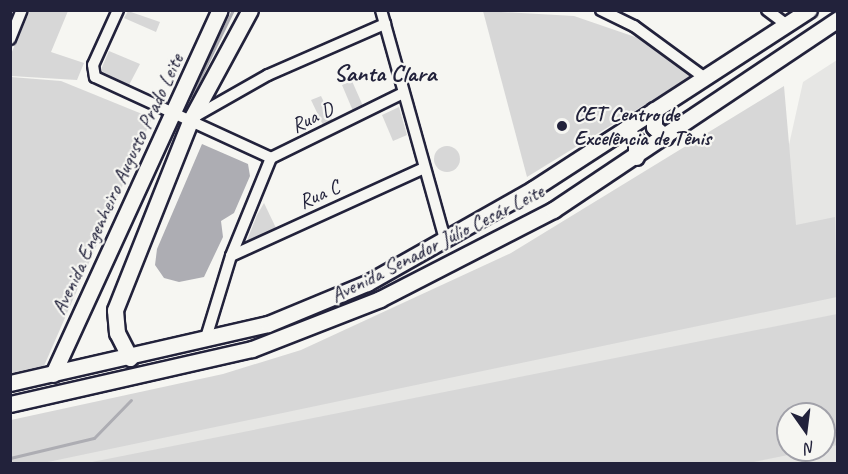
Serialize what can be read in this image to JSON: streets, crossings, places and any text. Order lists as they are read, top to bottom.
{
  "streets": {
    "main road": ["Avenida Engenheiro Augusto Prado Leite", "Avenida Senador Júlio Cesár Leite"],
    "street": ["Rua D", "Rua C"]
  },
  "crossings": [
    ["Avenida Engenheiro Augusto Prado Leite", "Avenida Senador Júlio Cesár Leite"]
  ],
  "districts": ["Santa Clara"],
  "places": ["CET Centro de Excelência de Tênis"],
  "north": "bottom"
}
